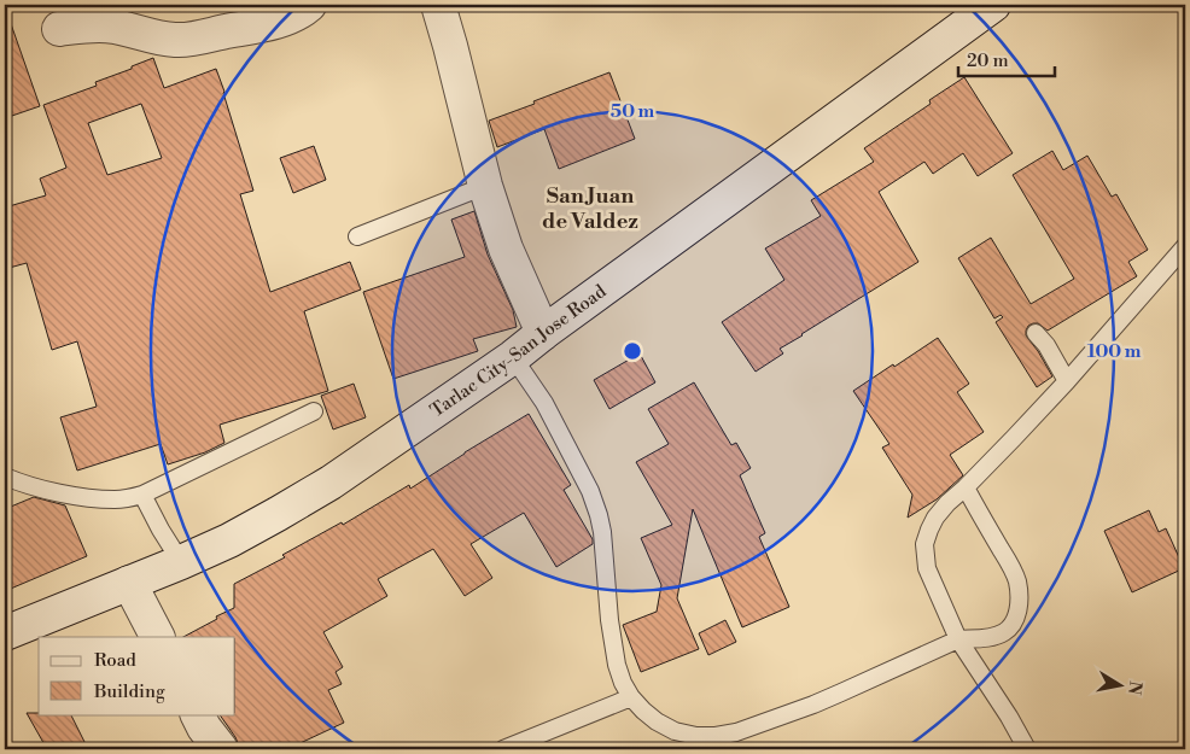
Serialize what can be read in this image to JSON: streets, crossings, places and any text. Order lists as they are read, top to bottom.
{
  "streets": {
    "main road": ["Tarlac City-San Jose Road"]
  },
  "districts": ["San Juan de Valdez"],
  "legend": ["Road", "Building"],
  "scale_bar": "20 m",
  "north": "right",
  "rings": ["50 m", "100 m"]
}
